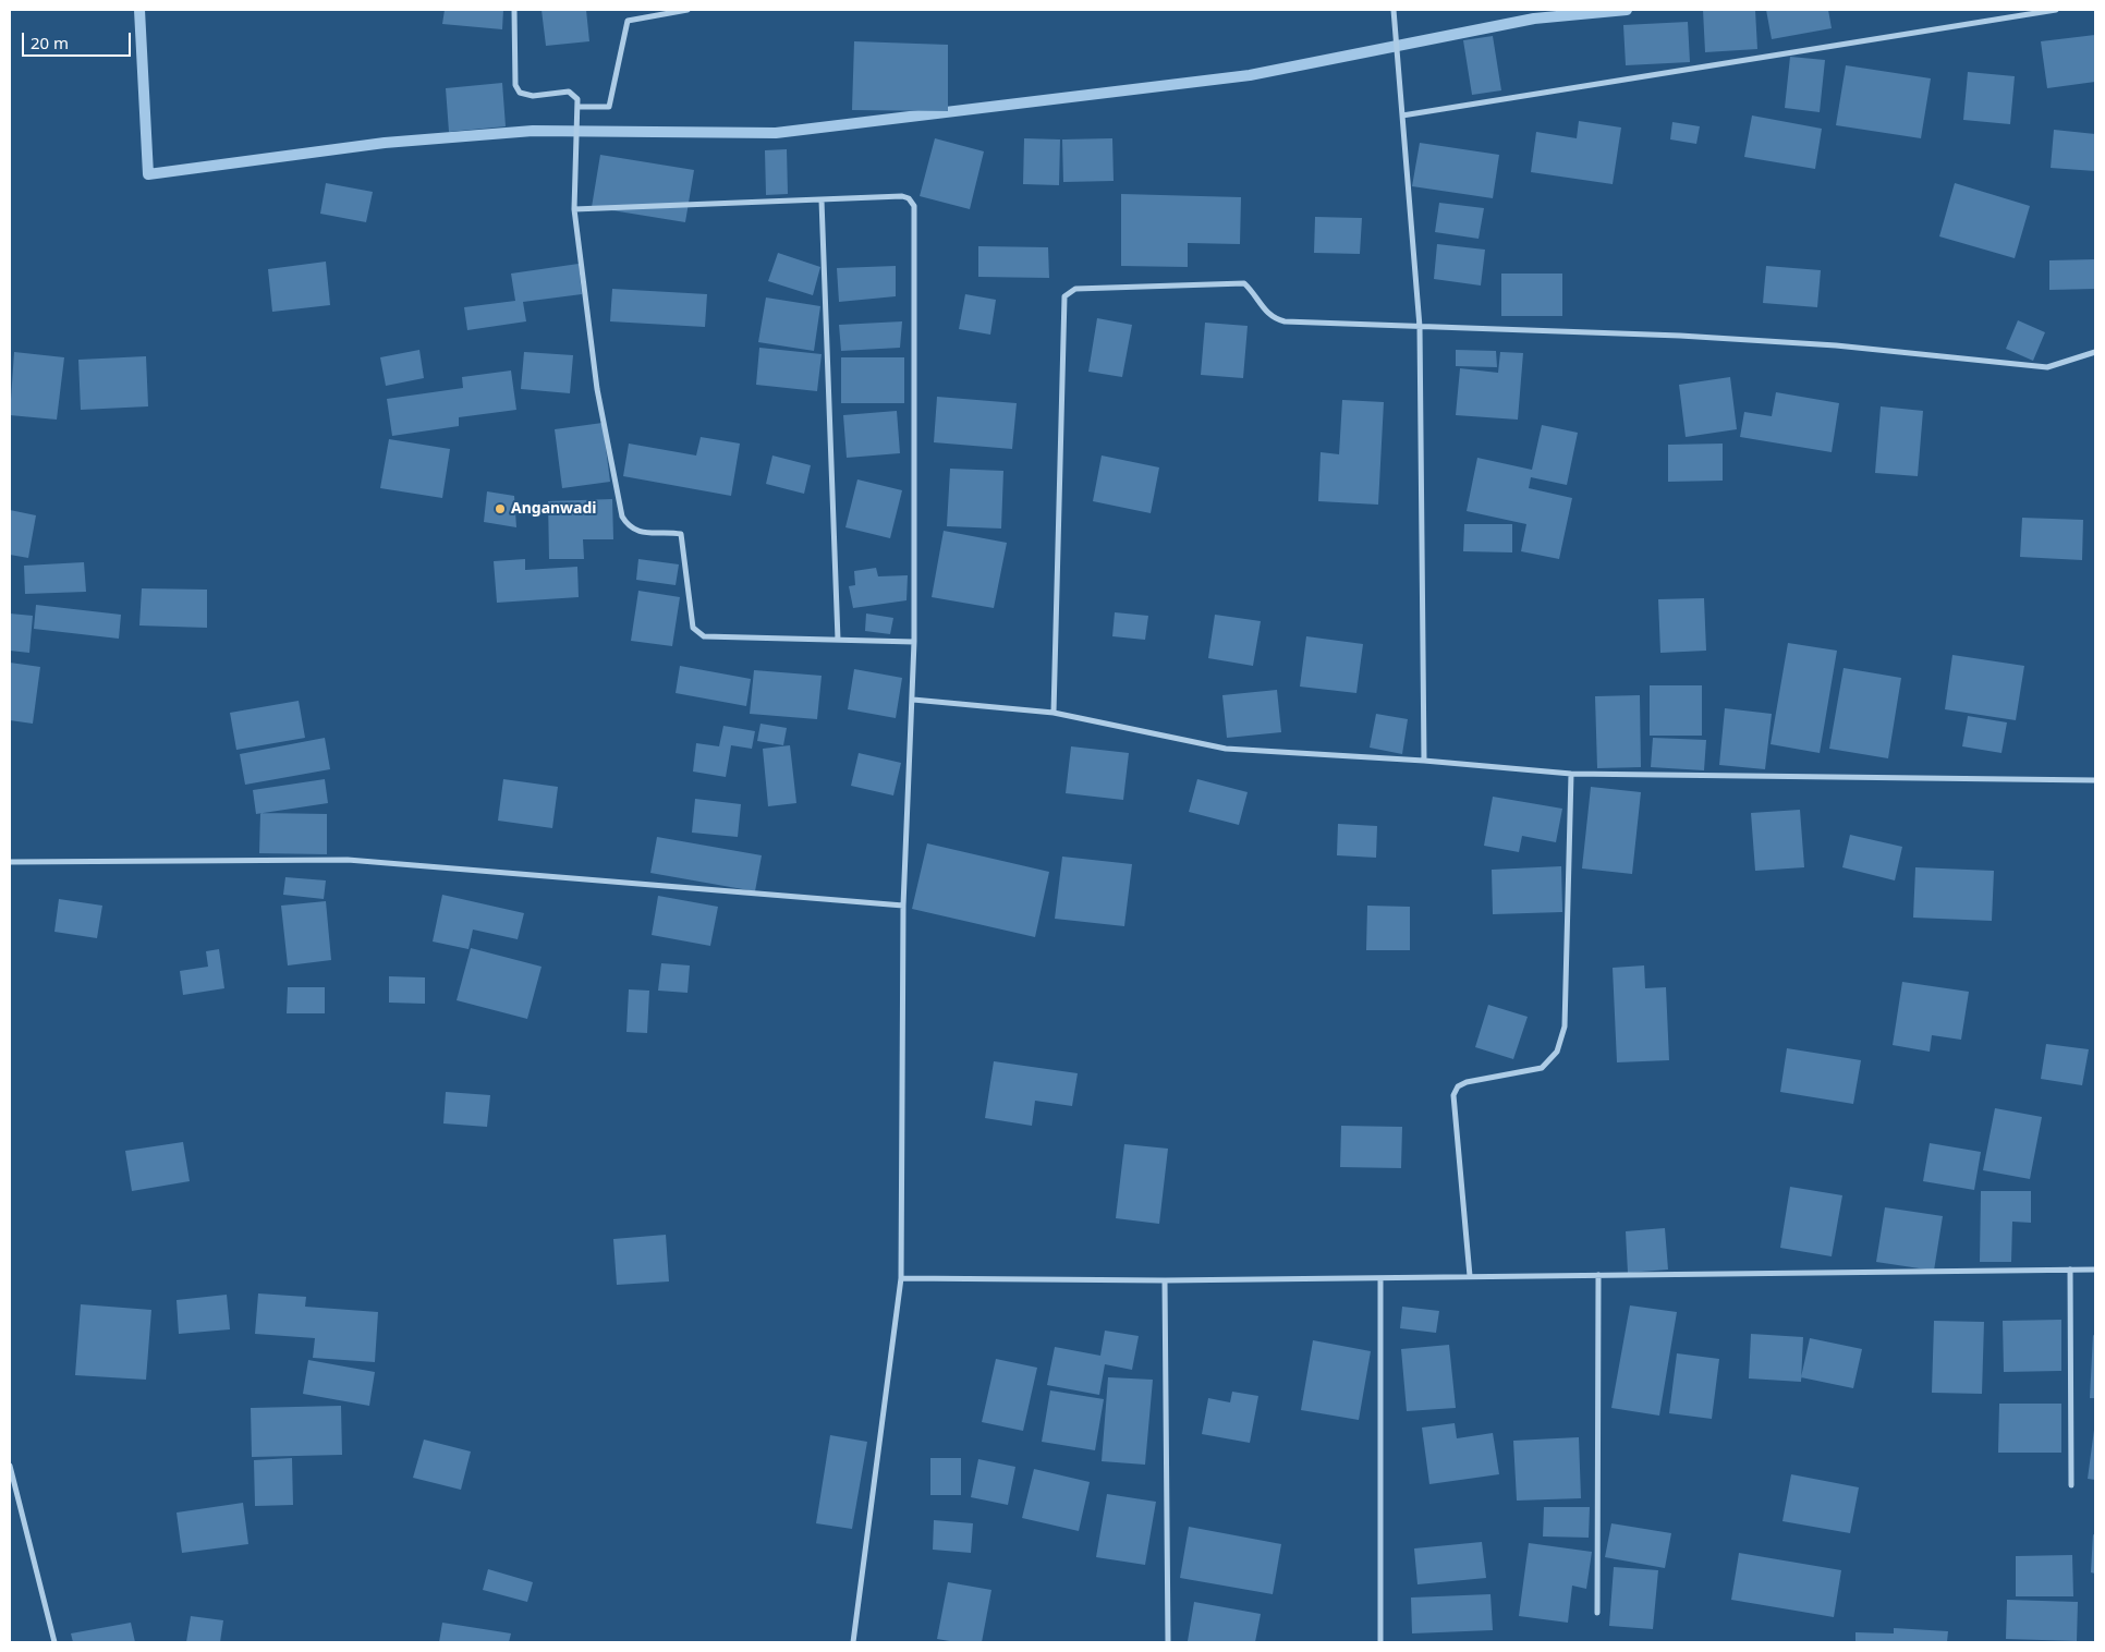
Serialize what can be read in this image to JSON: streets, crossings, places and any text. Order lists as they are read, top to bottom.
{
  "places": ["Anganwadi"],
  "scale_bar": "20 m"
}
